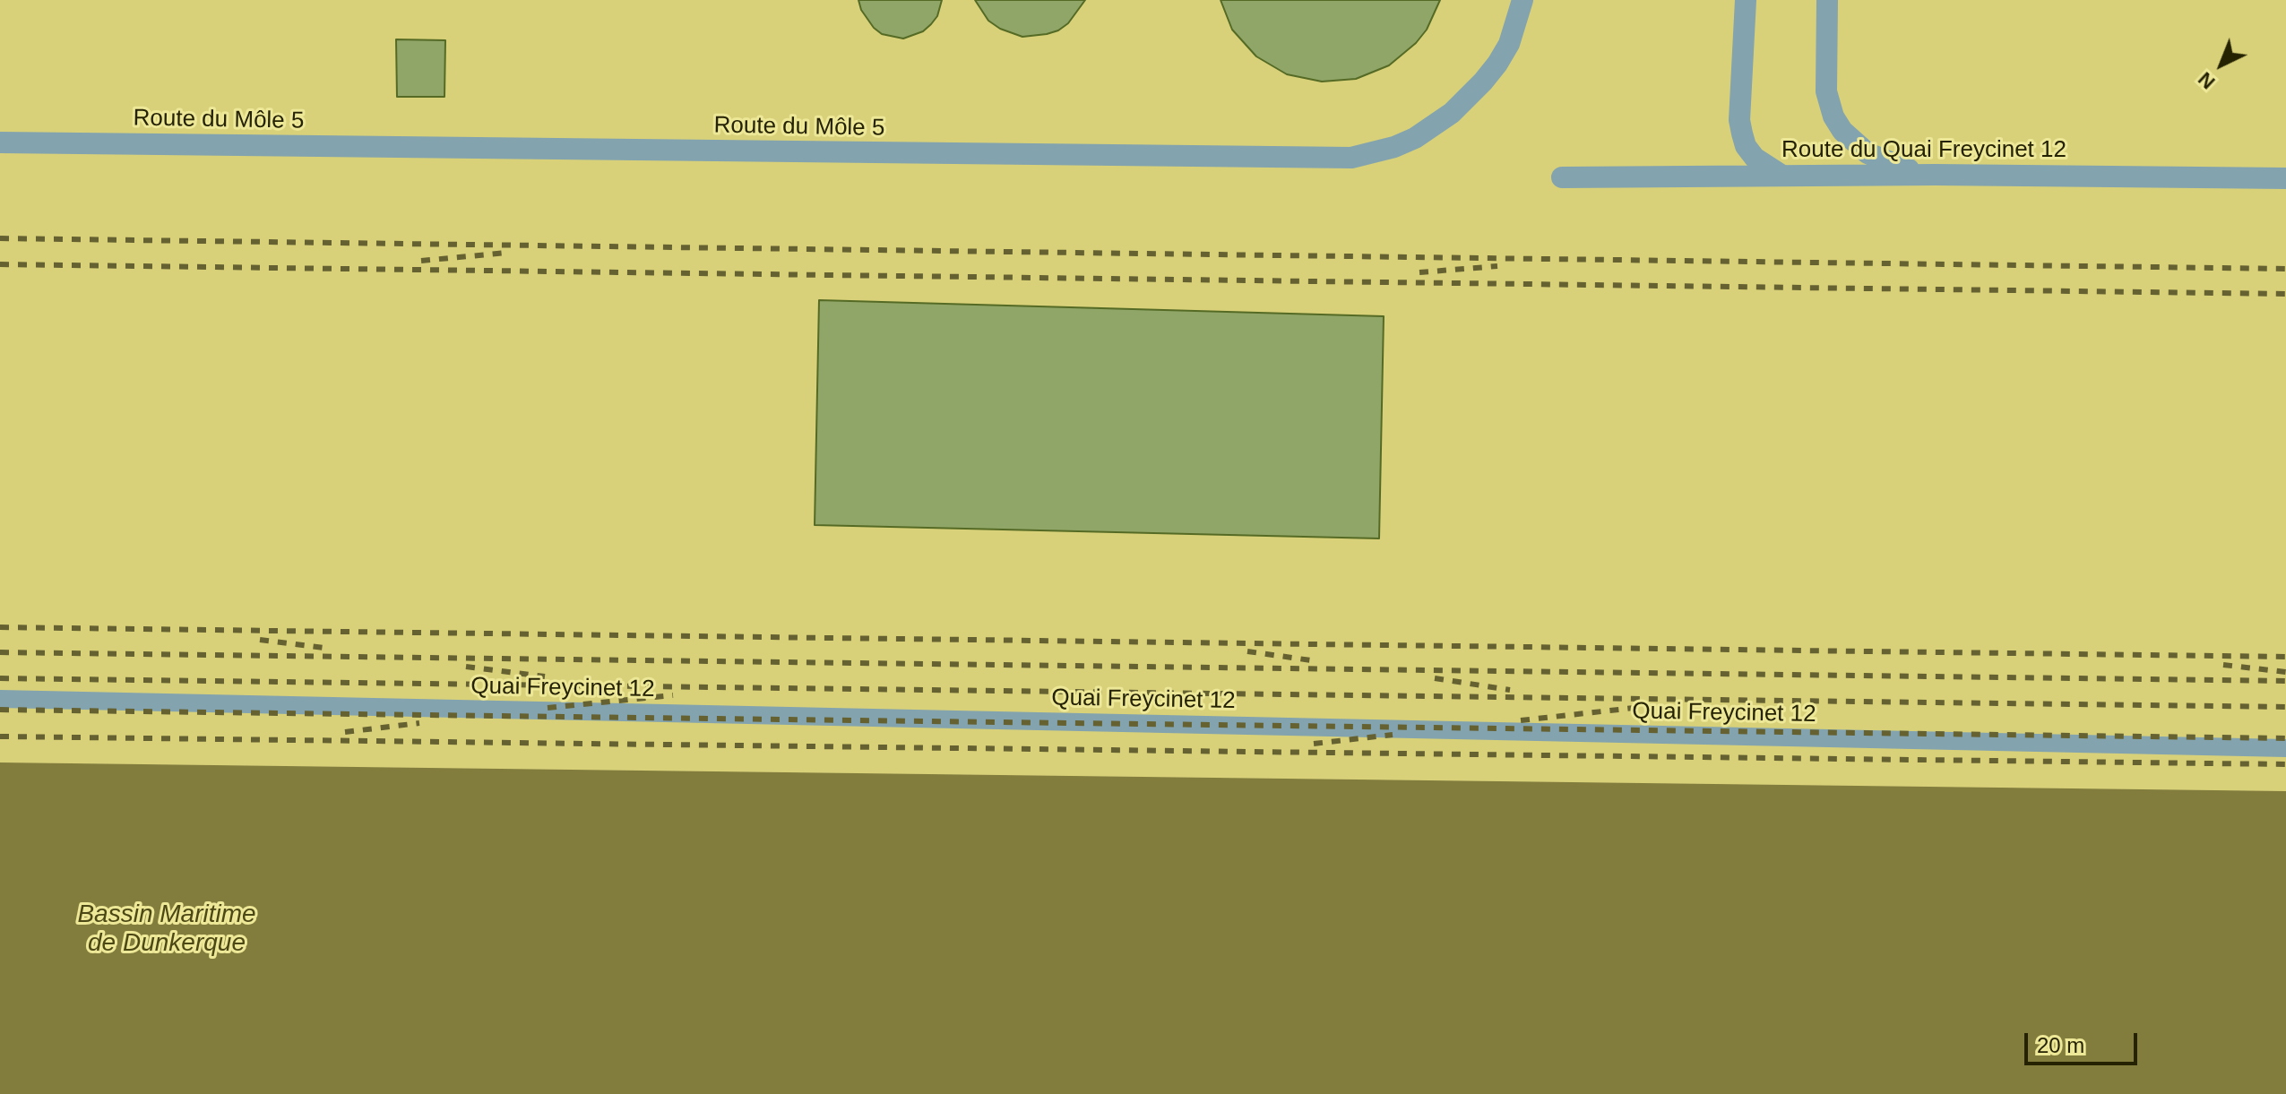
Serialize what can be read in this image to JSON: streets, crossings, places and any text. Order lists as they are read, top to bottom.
{
  "streets": {
    "street": ["Route du Môle 5", "Route du Quai Freycinet 12"],
    "lane": ["Quai Freycinet 12"]
  },
  "water": ["Bassin Maritime de Dunkerque"],
  "scale_bar": "20 m",
  "north": "bottom left"
}
